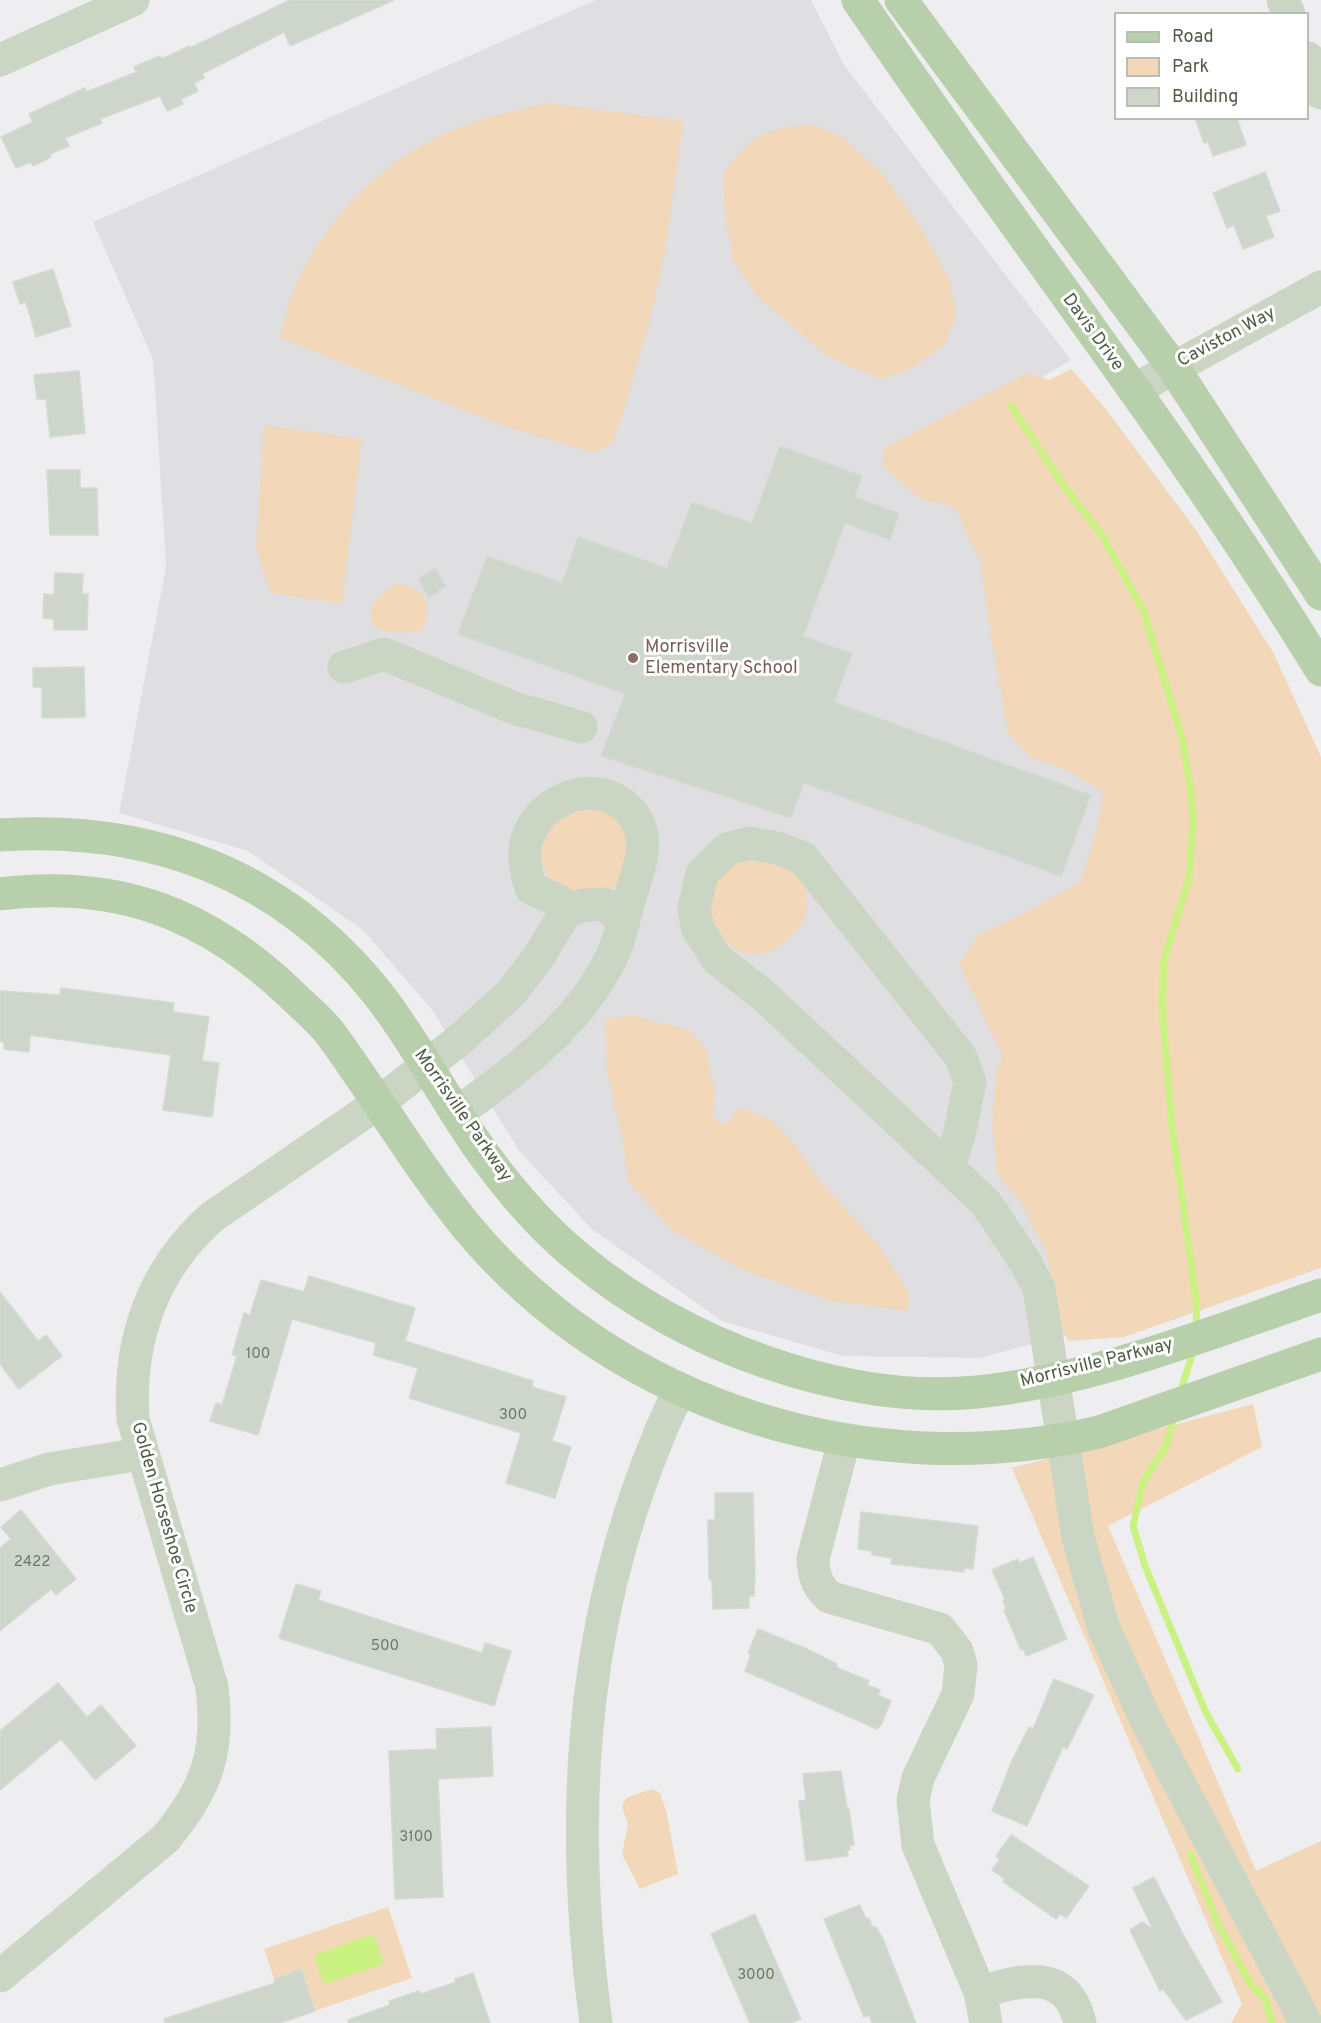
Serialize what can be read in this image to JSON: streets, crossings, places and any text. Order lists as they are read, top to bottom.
{
  "streets": {
    "main road": ["Davis Drive", "Morrisville Parkway"],
    "street": ["Caviston Way", "Golden Horseshoe Circle"]
  },
  "crossings": [
    ["Davis Drive", "Caviston Way"],
    ["Morrisville Parkway", "Golden Horseshoe Circle"]
  ],
  "places": ["Morrisville Elementary School"],
  "house_numbers": [
    "100",
    "300",
    "2422",
    "500",
    "3100",
    "3000"
  ],
  "legend": ["Road", "Park", "Building"]
}
